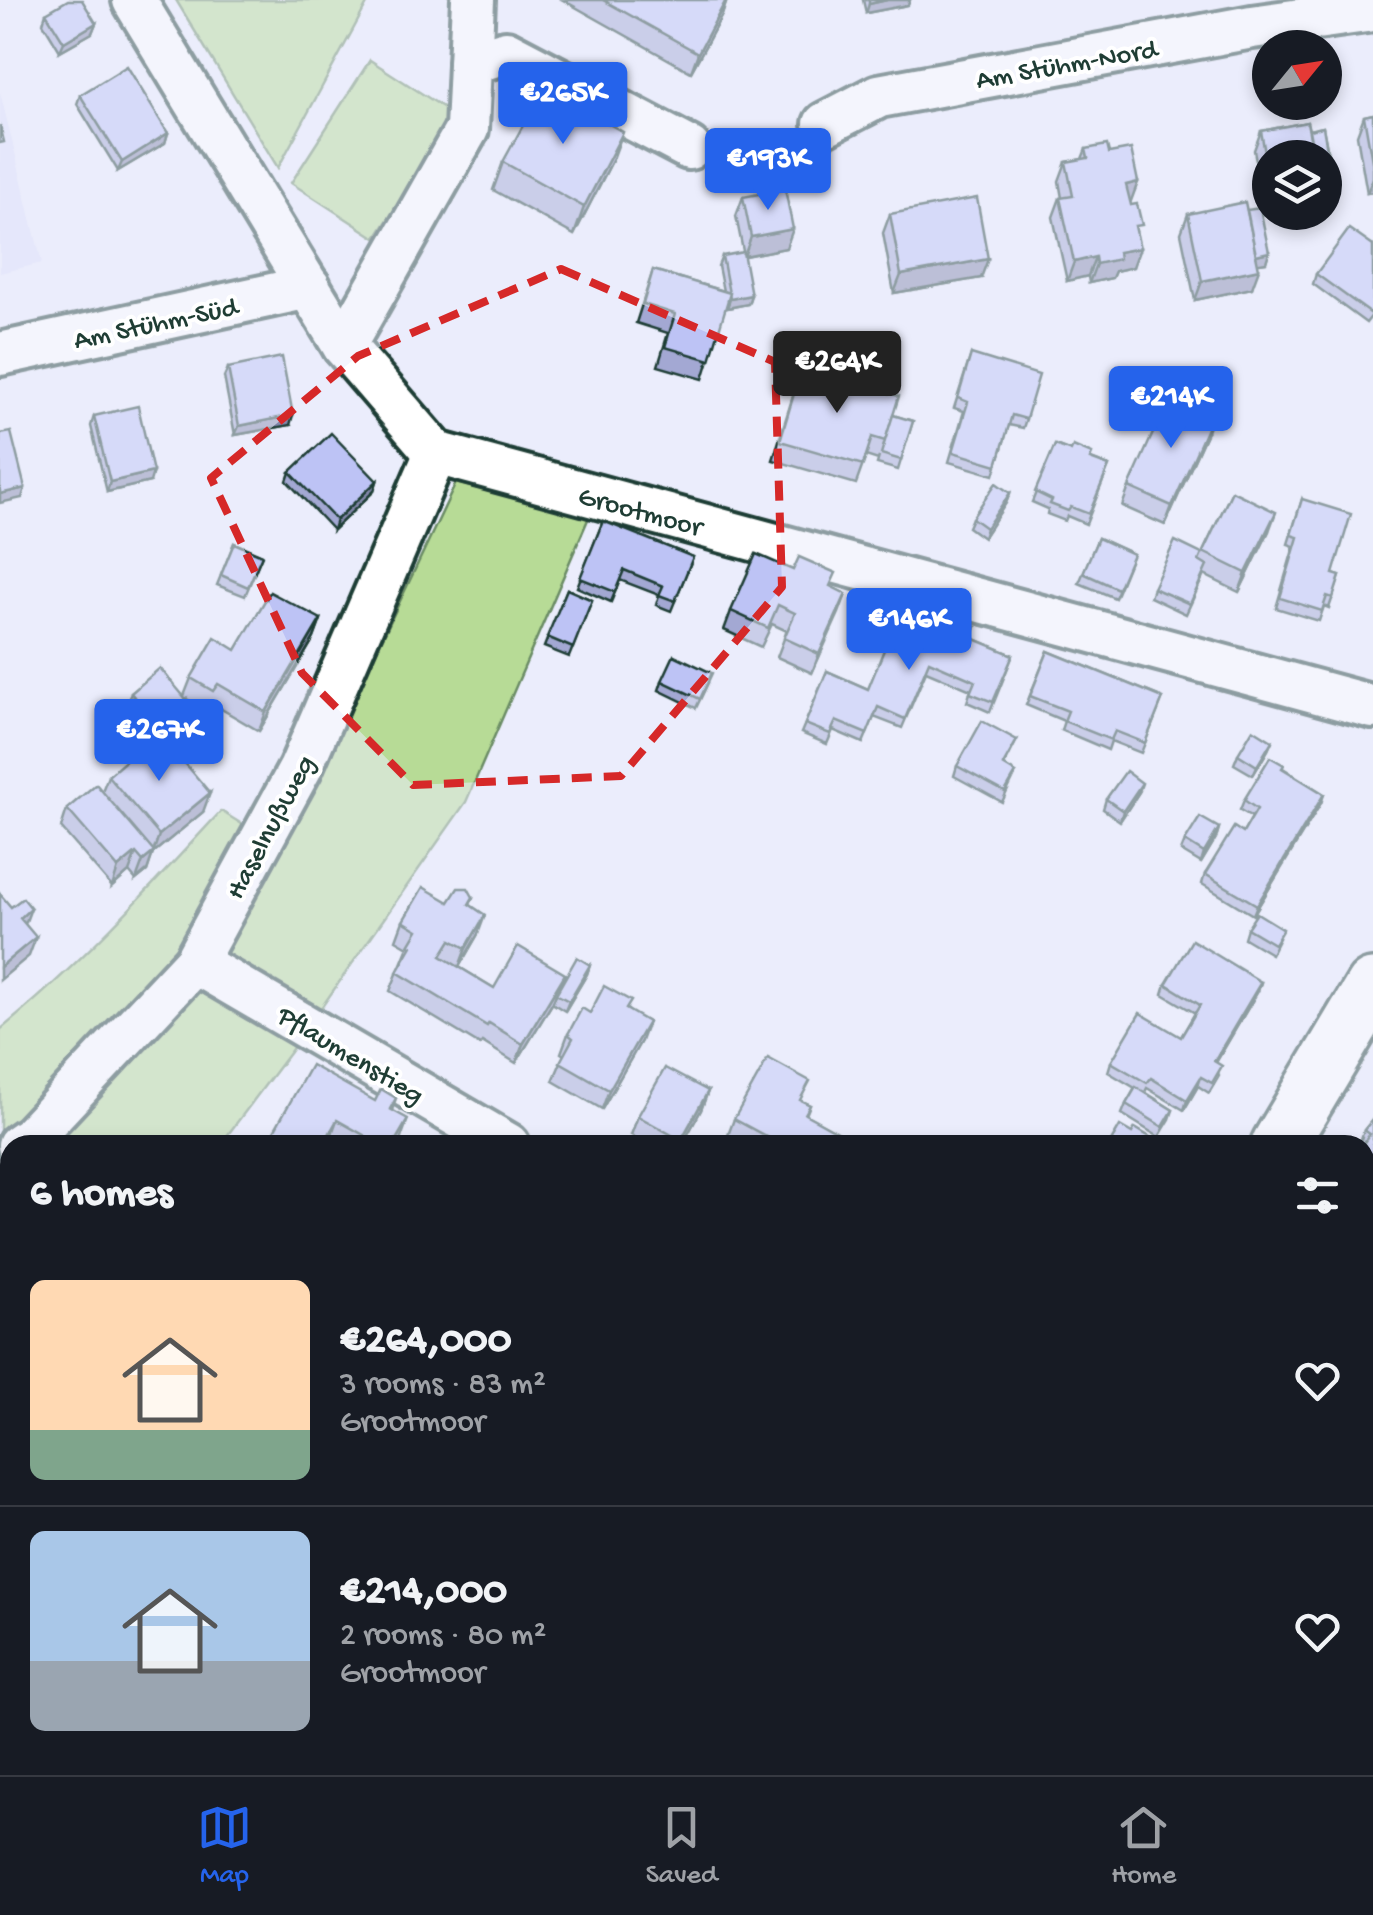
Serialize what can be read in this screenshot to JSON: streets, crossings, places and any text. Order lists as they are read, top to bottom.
{
  "streets": {
    "street": [
      "Am Stühm-Nord",
      "Am Stühm-Süd",
      "Grootmoor",
      "Haselnußweg",
      "Pflaumenstieg"
    ]
  },
  "crossings": [
    ["Grootmoor", "Haselnußweg"],
    ["Haselnußweg", "Pflaumenstieg"]
  ],
  "north": "top right",
  "page": {
    "price": [
      "€265K",
      "€193K",
      "€264K",
      "€214K",
      "€146K",
      "€267K"
    ],
    "heading": "6 homes",
    "list": [
      {
        "name": "€264,000",
        "note": "3 rooms · 83 m² · Grootmoor"
      },
      {
        "name": "€214,000",
        "note": "2 rooms · 80 m² · Grootmoor"
      }
    ],
    "tabs": ["Map", "Saved", "Home"]
  }
}
